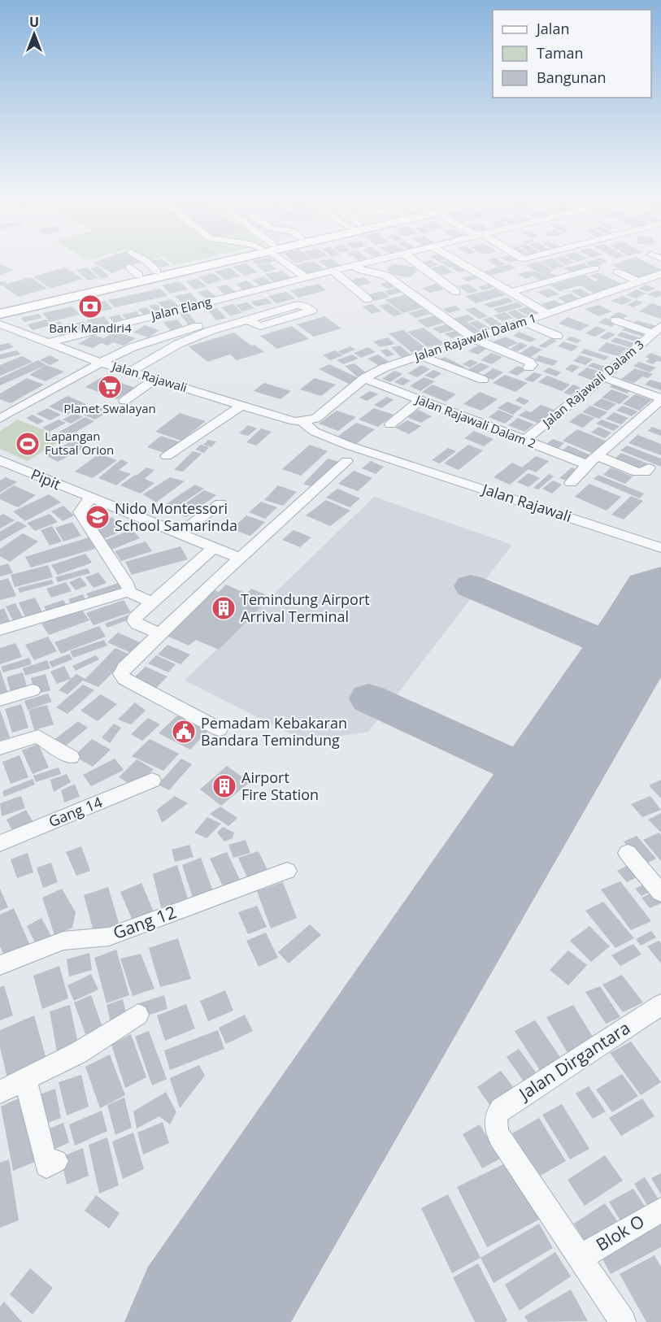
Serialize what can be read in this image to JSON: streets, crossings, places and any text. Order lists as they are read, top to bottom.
{
  "streets": {
    "street": [
      "Jalan Elang",
      "Jalan Rajawali Dalam 1",
      "Jalan Rajawali",
      "Jalan Rajawali Dalam 3",
      "Jalan Rajawali Dalam 2",
      "Pipit",
      "Gang 14",
      "Gang 12",
      "Jalan Dirgantara",
      "Blok O"
    ]
  },
  "crossings": [
    ["Jalan Elang", "Jalan Rajawali"],
    ["Jalan Rajawali Dalam 1", "Jalan Rajawali"],
    ["Jalan Rajawali Dalam 1", "Jalan Rajawali Dalam 2"],
    ["Jalan Rajawali Dalam 3", "Jalan Rajawali Dalam 2"],
    ["Jalan Dirgantara", "Blok O"]
  ],
  "places": {
    "bank": ["Bank Mandiri4"],
    "supermarket": ["Planet Swalayan"],
    "sports": ["Lapangan Futsal Orion"],
    "school or university": ["Nido Montessori School Samarinda"],
    "building": ["Temindung Airport Arrival Terminal", "Airport Fire Station"],
    "public building": ["Pemadam Kebakaran Bandara Temindung"]
  },
  "legend": ["Jalan", "Taman", "Bangunan"],
  "north": "top"
}
